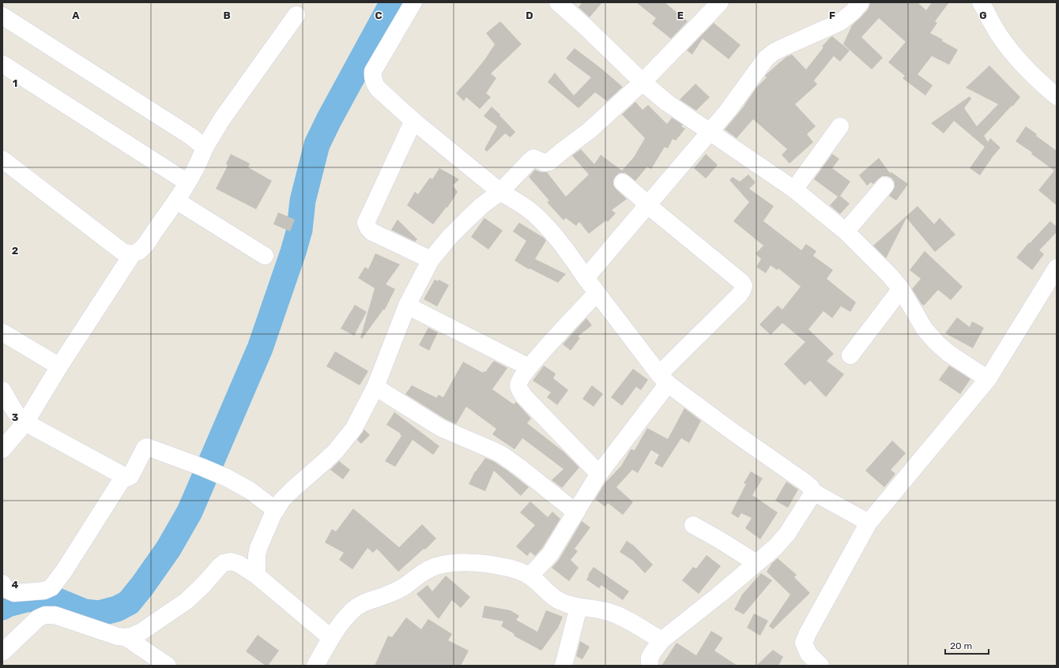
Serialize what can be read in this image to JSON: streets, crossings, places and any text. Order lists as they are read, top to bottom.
{
  "scale_bar": "20 m",
  "grid": {
    "columns": [
      "A",
      "B",
      "C",
      "D",
      "E",
      "F",
      "G"
    ],
    "rows": [
      "1",
      "2",
      "3",
      "4"
    ]
  }
}
